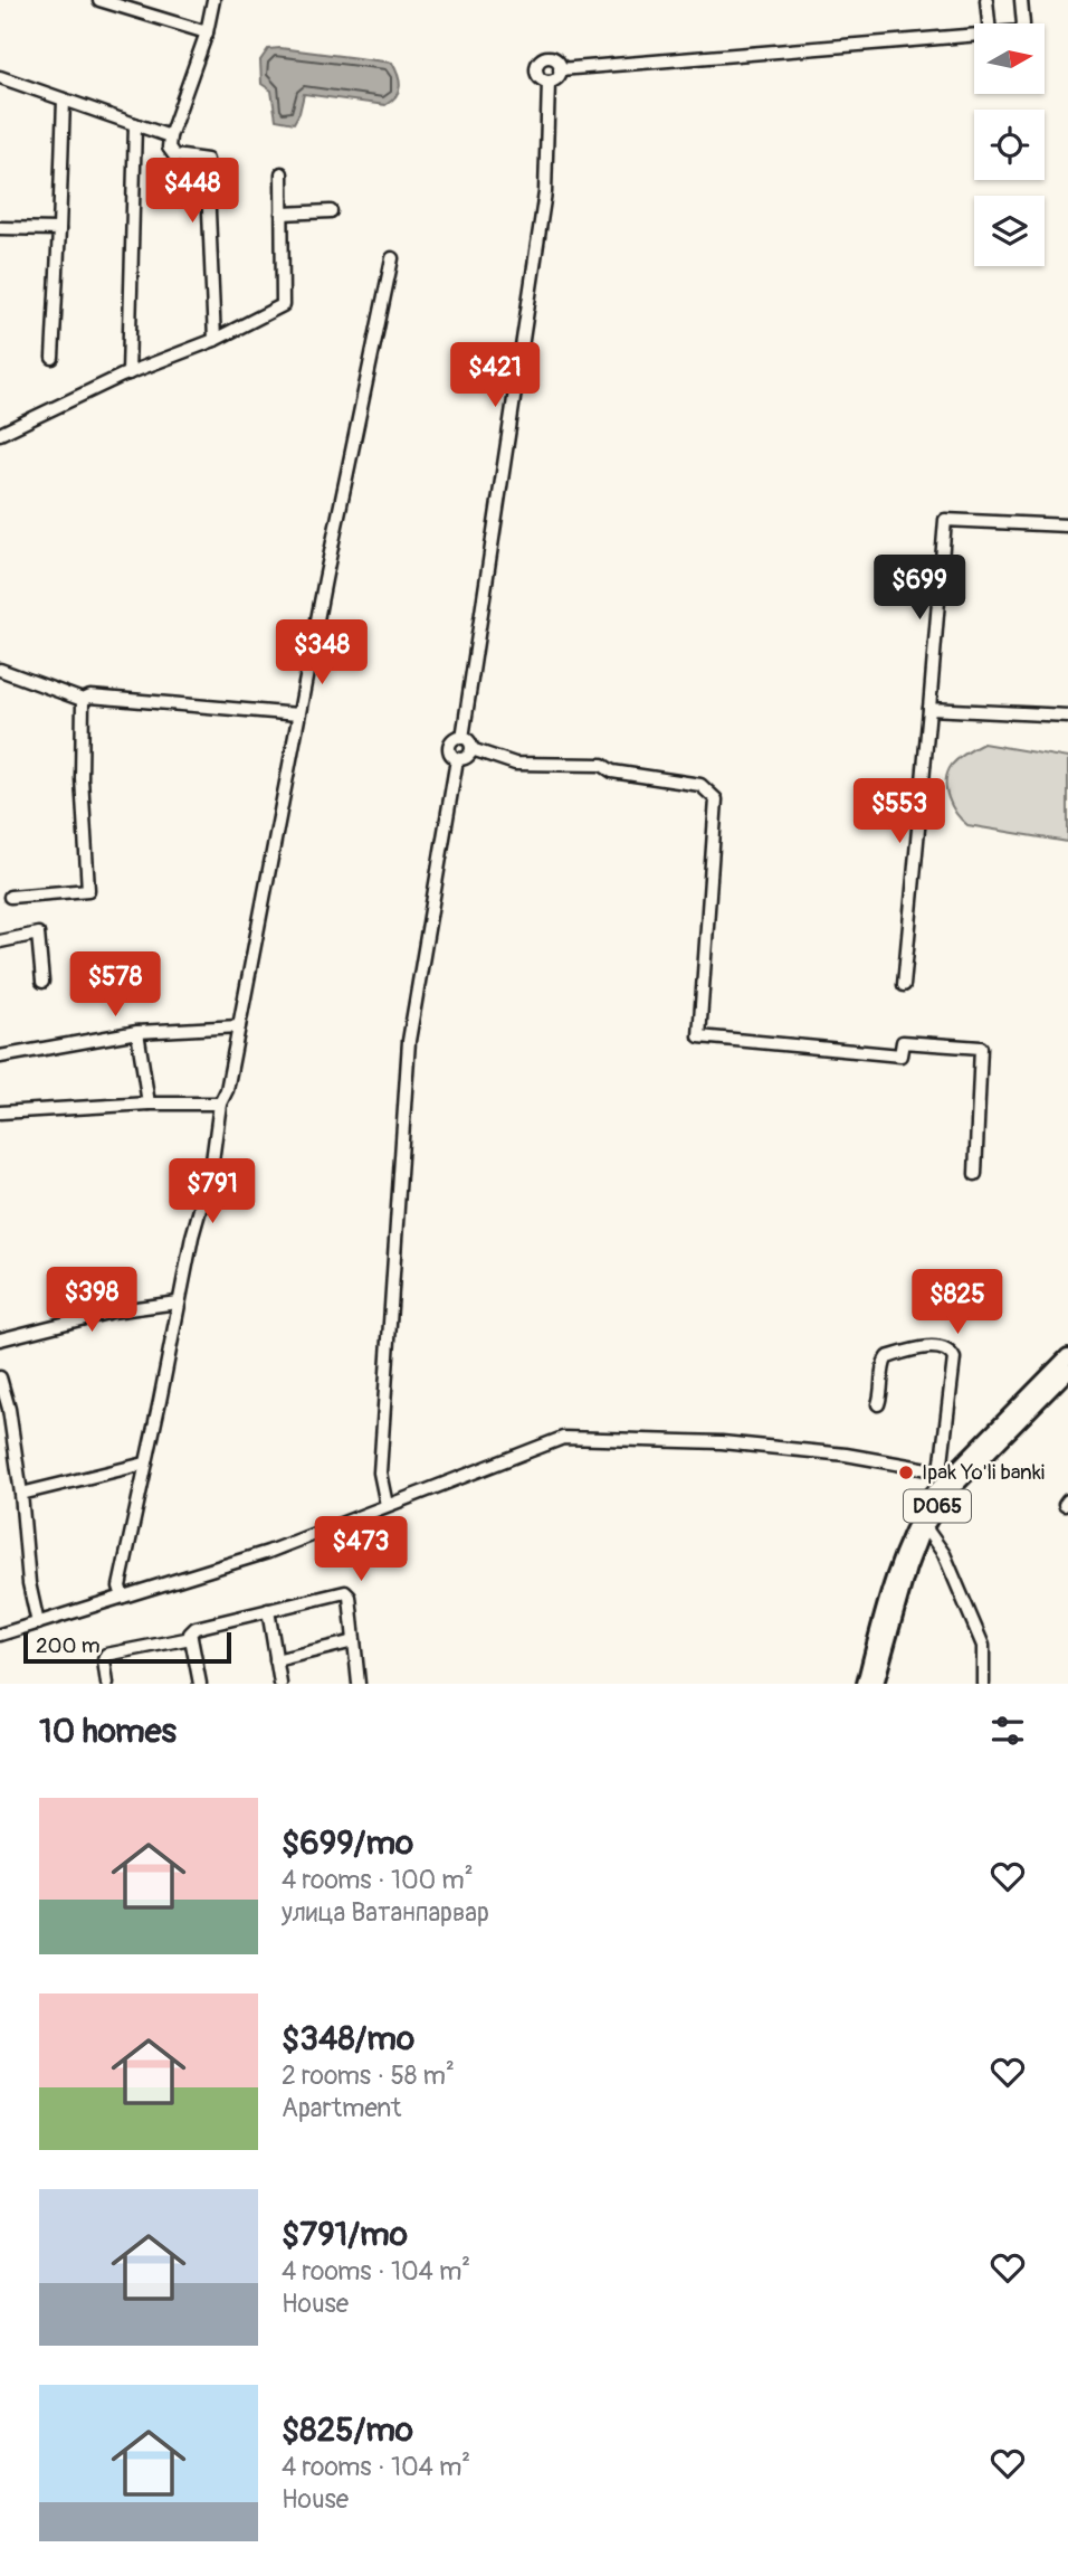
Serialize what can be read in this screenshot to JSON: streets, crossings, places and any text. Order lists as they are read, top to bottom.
{
  "streets": {
    "main road": ["D065"]
  },
  "places": ["Ipak Yo'li banki"],
  "scale_bar": "200 m",
  "north": "right",
  "page": {
    "price": [
      "$448",
      "$421",
      "$699",
      "$348",
      "$553",
      "$578",
      "$791",
      "$398",
      "$825",
      "$473"
    ],
    "scale": "200 m",
    "heading": "10 homes",
    "list": [
      {
        "name": "$699/mo",
        "note": "4 rooms · 100 m² · улица Ватанпарвар"
      },
      {
        "name": "$348/mo",
        "note": "2 rooms · 58 m² · Apartment"
      },
      {
        "name": "$791/mo",
        "note": "4 rooms · 104 m² · House"
      },
      {
        "name": "$825/mo",
        "note": "4 rooms · 104 m² · House"
      }
    ]
  }
}
